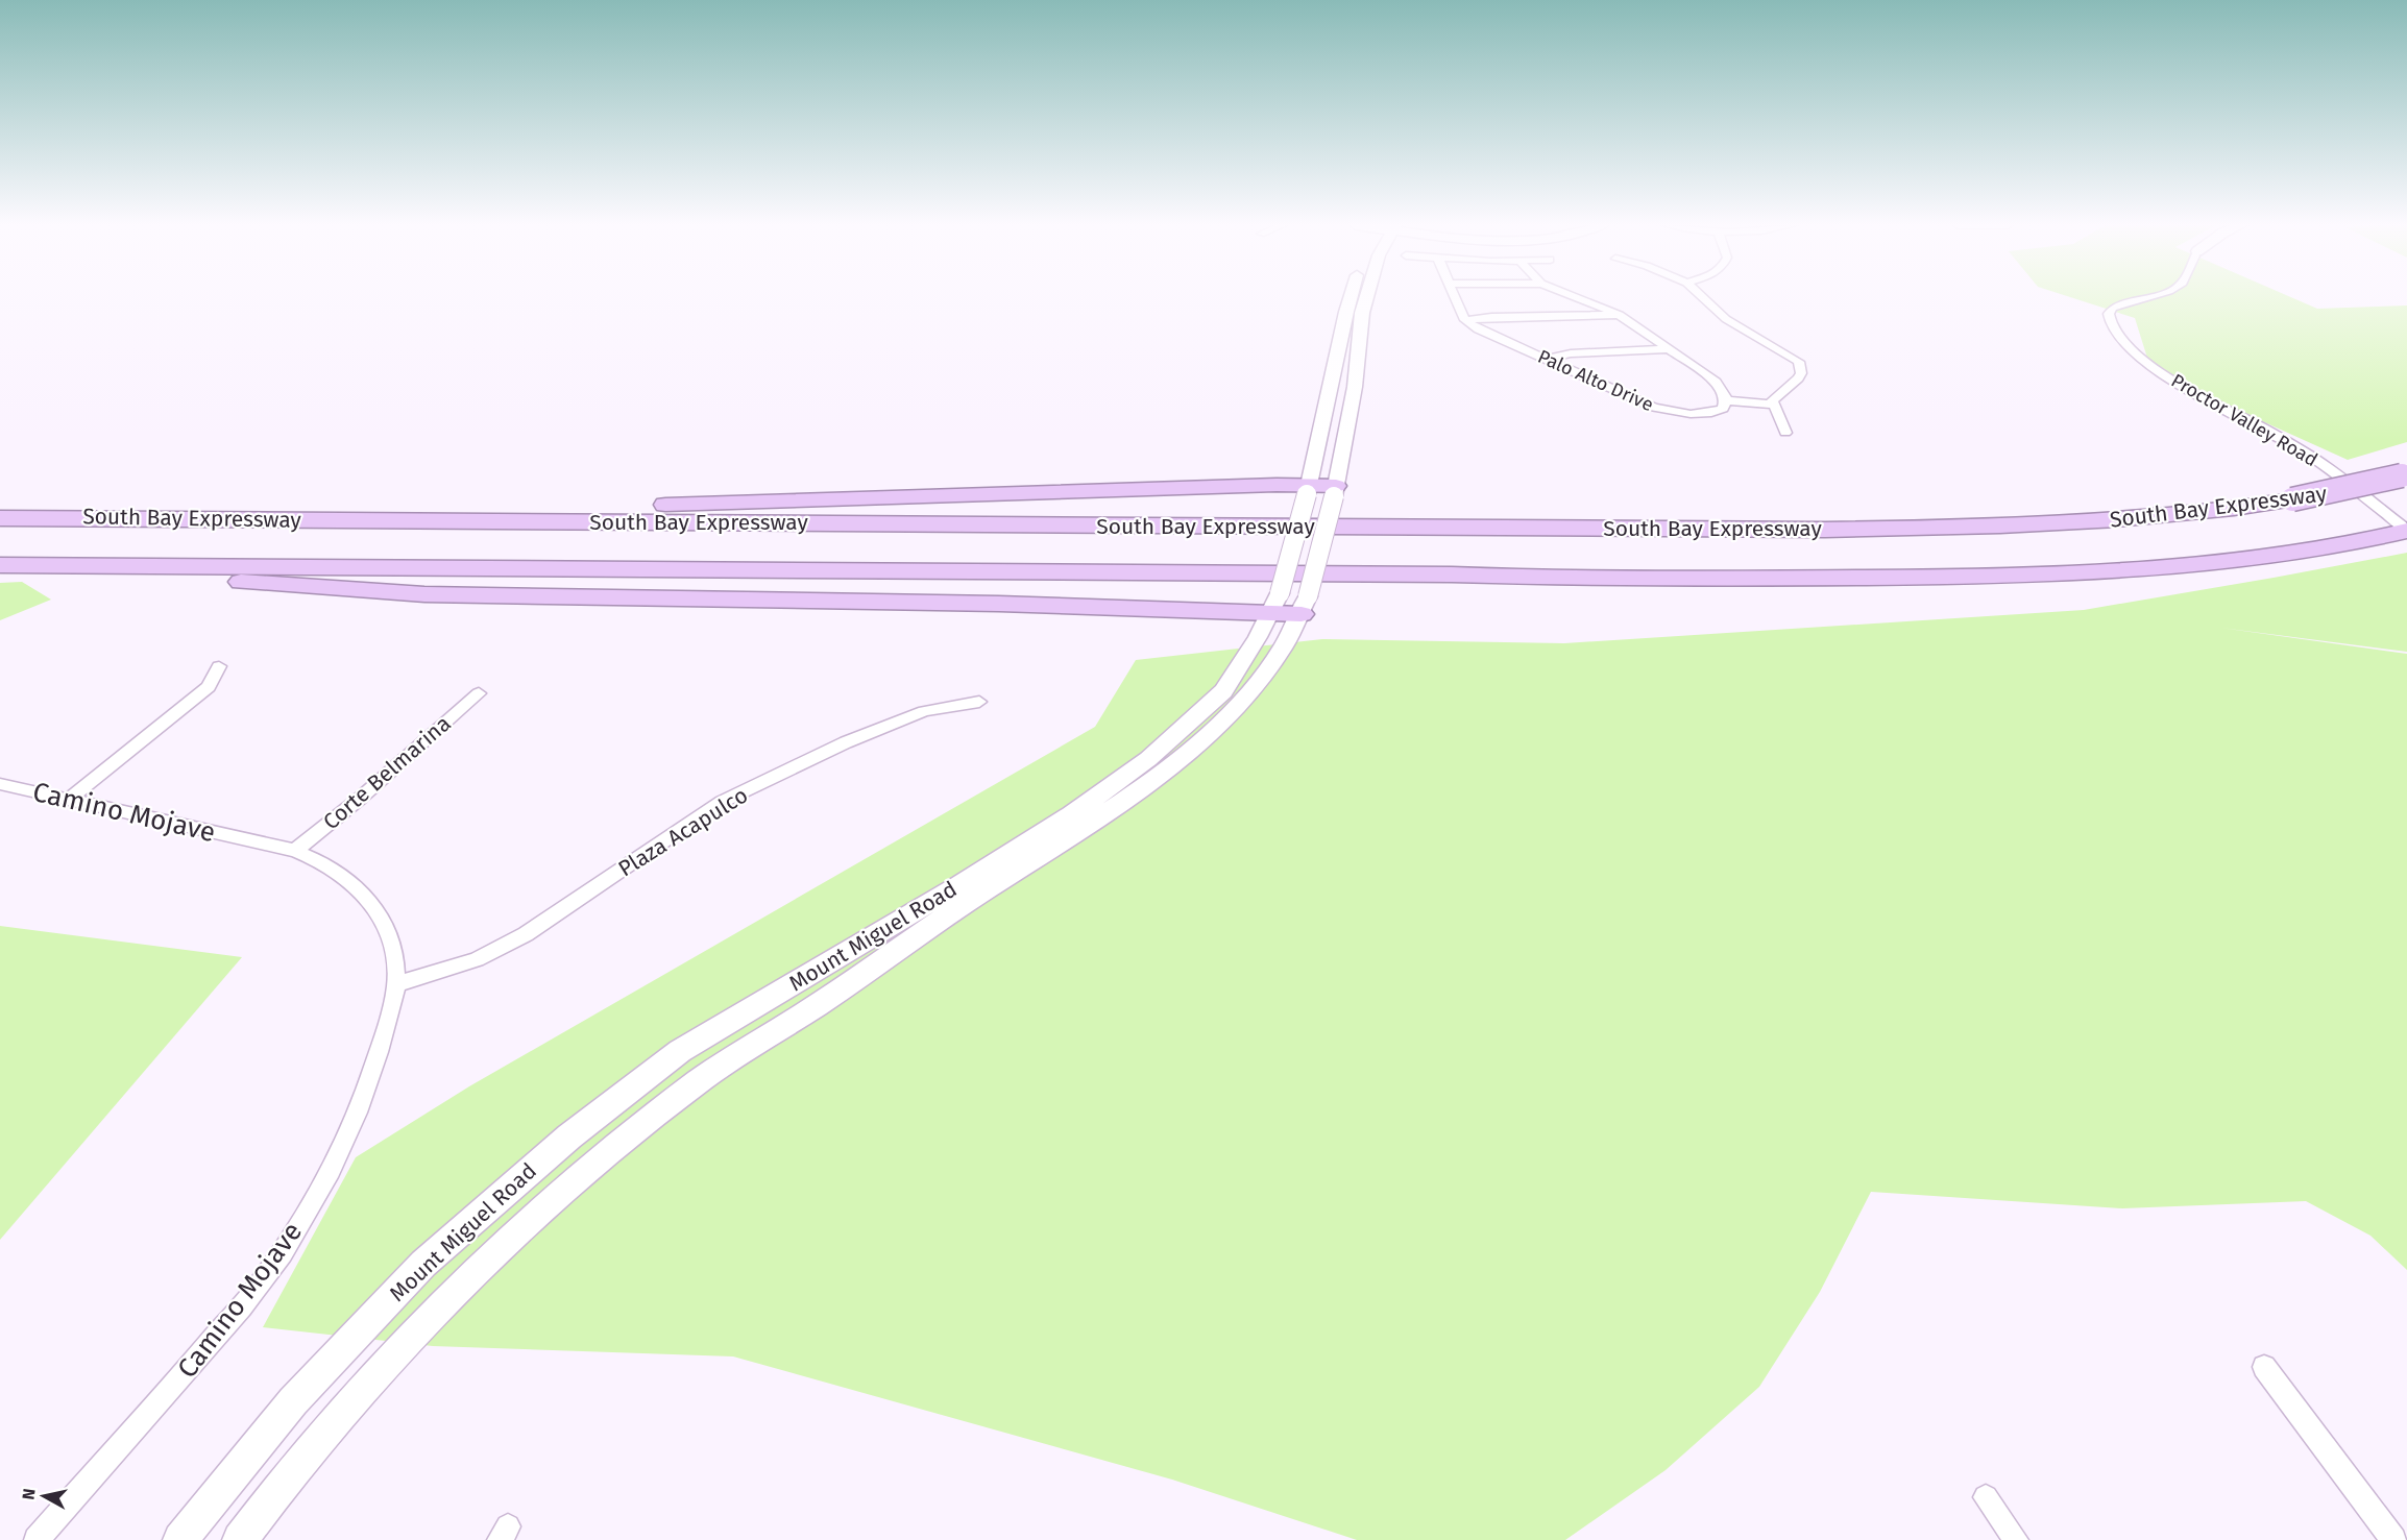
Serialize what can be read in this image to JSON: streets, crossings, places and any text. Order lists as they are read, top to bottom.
{
  "streets": {
    "highway": ["South Bay Expressway"],
    "street": [
      "Palo Alto Drive",
      "Proctor Valley Road",
      "Corte Belmarina",
      "Camino Mojave",
      "Plaza Acapulco",
      "Mount Miguel Road"
    ]
  },
  "crossings": [
    ["Proctor Valley Road", "South Bay Expressway"],
    ["Corte Belmarina", "Camino Mojave"],
    ["Camino Mojave", "Plaza Acapulco"]
  ],
  "north": "left"
}
